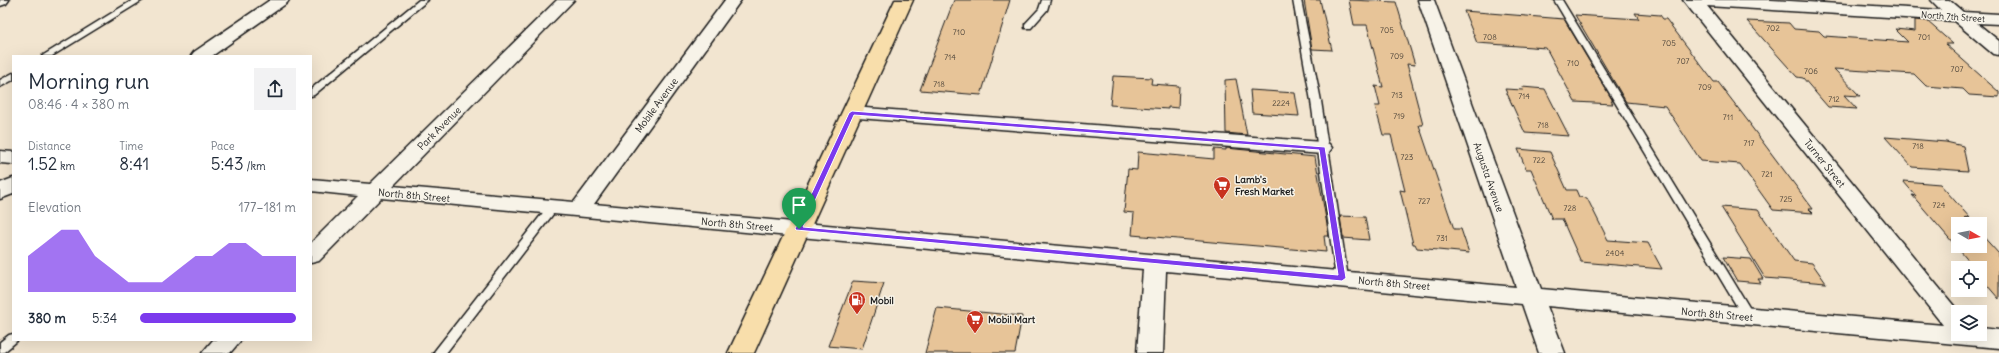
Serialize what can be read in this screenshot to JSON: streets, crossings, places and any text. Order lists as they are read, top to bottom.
{
  "streets": {
    "street": [
      "North 7th Street",
      "Mobile Avenue",
      "Park Avenue",
      "Turner Street",
      "Augusta Avenue",
      "North 8th Street"
    ]
  },
  "crossings": [
    ["North 7th Street", "Turner Street"],
    ["Mobile Avenue", "North 8th Street"],
    ["Park Avenue", "North 8th Street"],
    ["Augusta Avenue", "North 8th Street"]
  ],
  "places": {
    "supermarket": ["Lamb's Fresh Market", "Mobil Mart"],
    "fuel station": ["Mobil"]
  },
  "house_numbers": [
    "702",
    "705",
    "710",
    "708",
    "701",
    "705",
    "709",
    "714",
    "707",
    "710",
    "707",
    "706",
    "718",
    "709",
    "713",
    "714",
    "712",
    "2224",
    "719",
    "711",
    "718",
    "717",
    "718",
    "723",
    "722",
    "721",
    "725",
    "727",
    "724",
    "728",
    "731",
    "2404"
  ],
  "north": "right",
  "page": {
    "heading": ["Morning run", "08:46 · 4 × 380 m"],
    "stats": [
      ["Distance", "1.52 km"],
      ["Time", "8:41"],
      ["Pace", "5:43 /km"]
    ],
    "chart": ["Elevation", "177–181 m"],
    "list": [
      {
        "name": "380 m",
        "note": "5:34"
      }
    ]
  }
}
